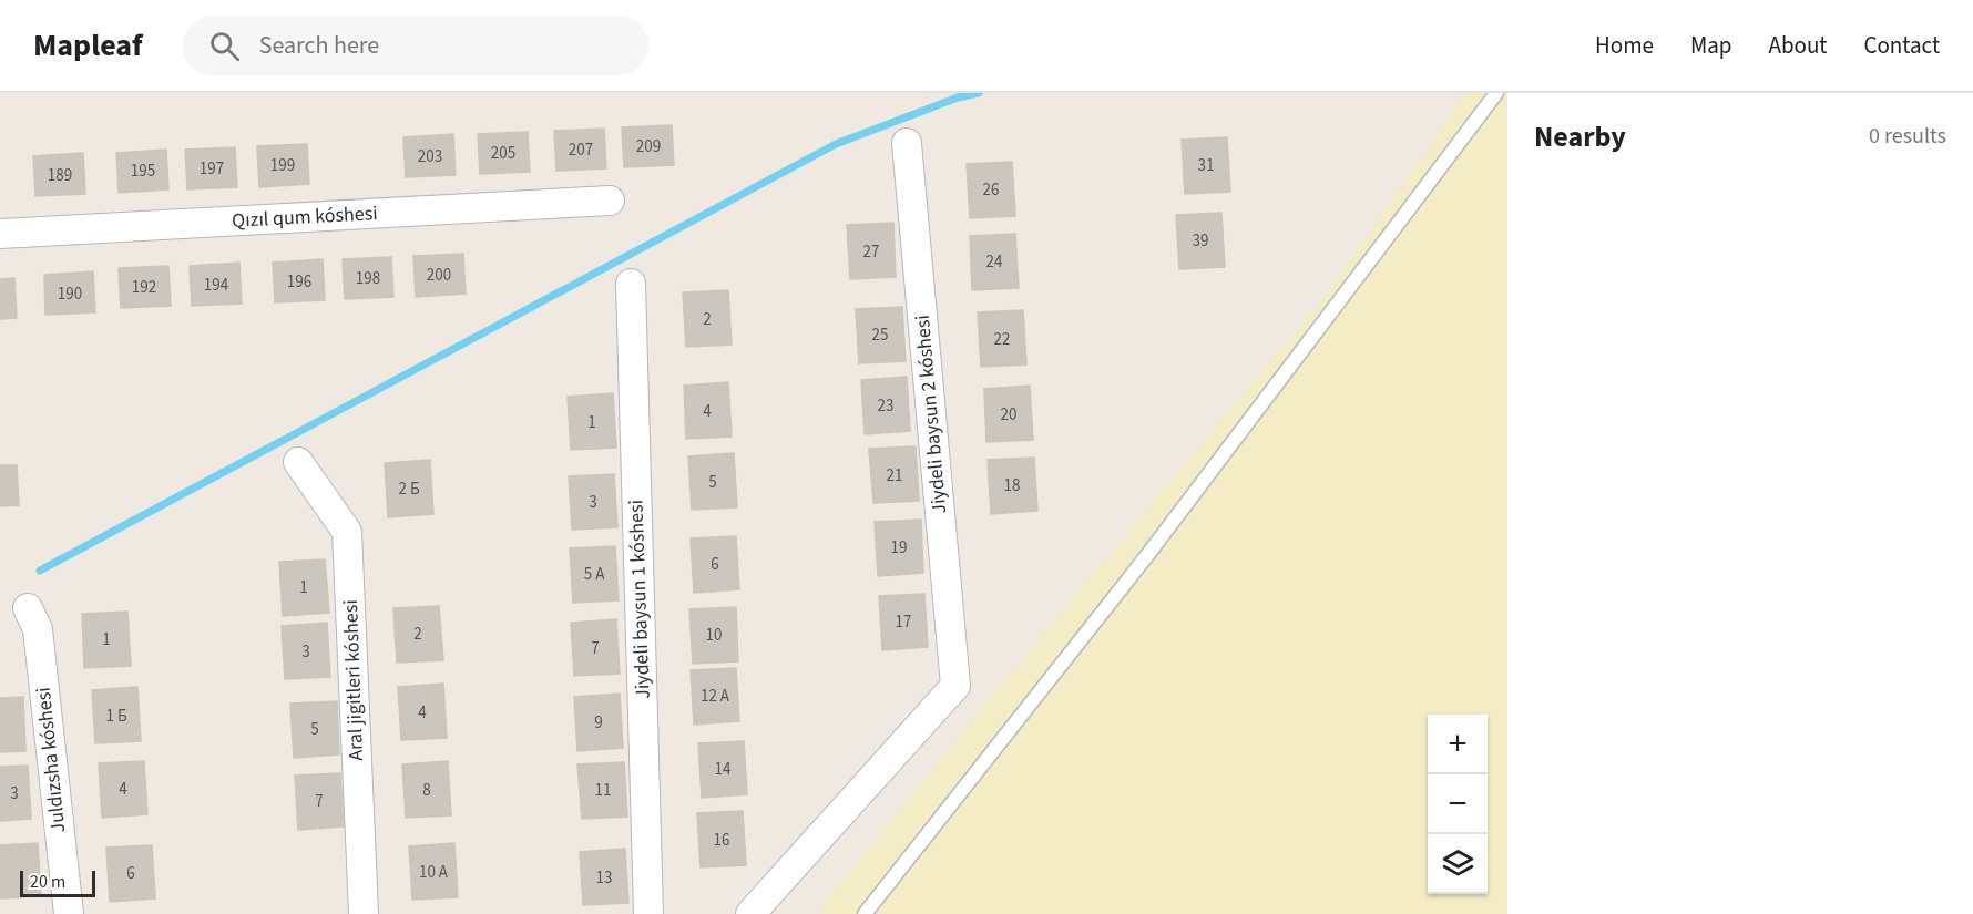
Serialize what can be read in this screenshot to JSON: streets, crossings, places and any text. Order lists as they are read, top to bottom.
{
  "streets": {
    "street": [
      "Qızıl qum kóshesi",
      "Jiydeli baysun 2 kóshesi",
      "Jiydeli baysun 1 kóshesi",
      "Aral jigitleri kóshesi",
      "Juldızsha kóshesi"
    ]
  },
  "house_numbers": [
    "209",
    "207",
    "205",
    "203",
    "199",
    "31",
    "197",
    "195",
    "189",
    "26",
    "39",
    "27",
    "24",
    "200",
    "198",
    "196",
    "194",
    "192",
    "190",
    "2",
    "25",
    "22",
    "23",
    "4",
    "20",
    "1",
    "21",
    "5",
    "18",
    "2 Б",
    "3",
    "19",
    "6",
    "5 А",
    "1",
    "17",
    "2",
    "10",
    "1",
    "7",
    "3",
    "12 А",
    "4",
    "1 Б",
    "9",
    "5",
    "14",
    "4",
    "8",
    "11",
    "3",
    "7",
    "16",
    "10 А",
    "6",
    "13"
  ],
  "scale_bar": "20 m",
  "page": {
    "header": "Mapleaf",
    "search": "Search here",
    "nav": [
      "Home",
      "Map",
      "About",
      "Contact"
    ],
    "heading": ["Nearby", "0 results"],
    "map_buttons": ["+", "−"],
    "scale": "20 m"
  }
}
